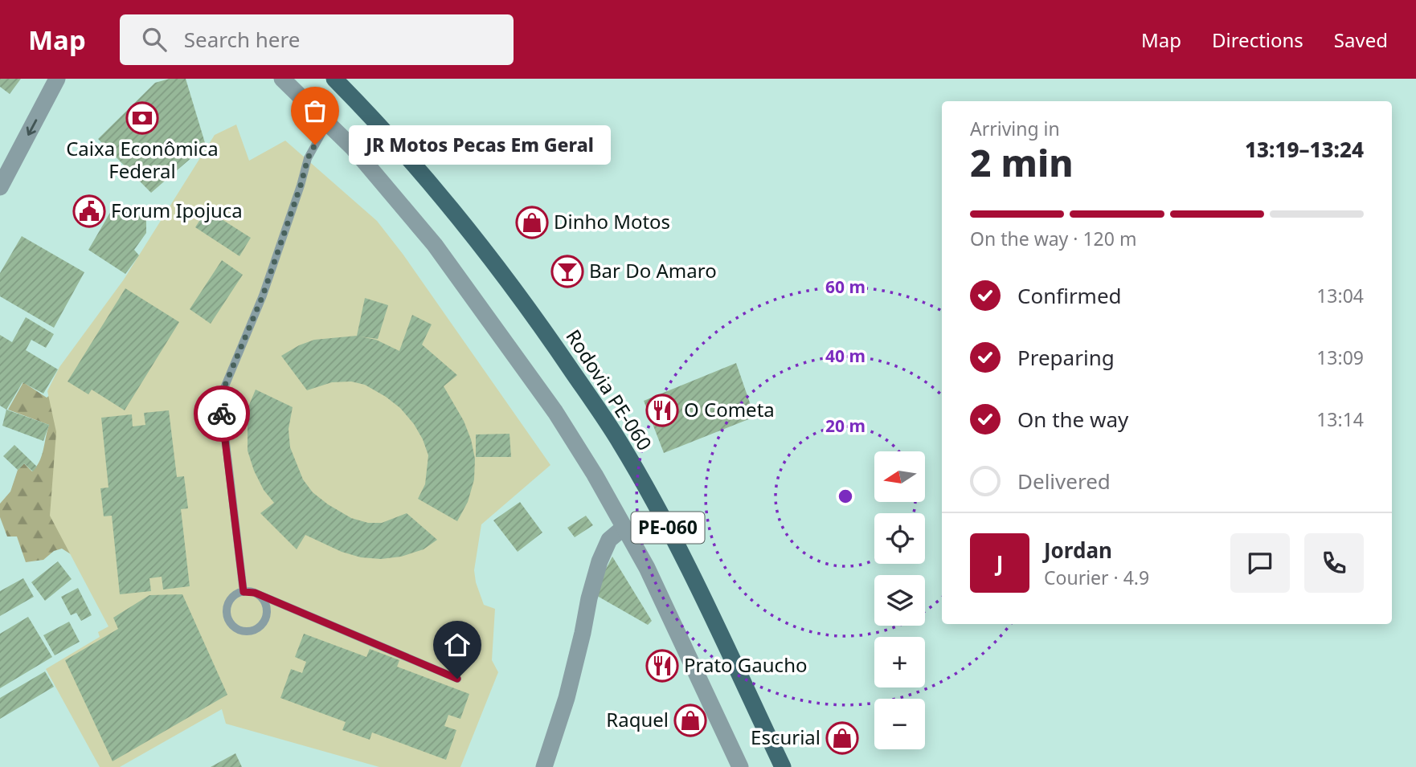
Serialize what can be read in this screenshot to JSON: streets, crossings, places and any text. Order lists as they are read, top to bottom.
{
  "streets": {
    "main road": ["Rodovia PE-060", "PE-060"]
  },
  "places": {
    "bank": ["Caixa Econômica Federal"],
    "other": ["JR Motos Pecas Em Geral"],
    "public building": ["Forum Ipojuca"],
    "shop": ["Dinho Motos", "Raquel", "Escurial"],
    "bar": ["Bar Do Amaro"],
    "restaurant": ["O Cometa", "Prato Gaucho"]
  },
  "north": "left",
  "page": {
    "header": "Map",
    "search": "Search here",
    "nav": ["Map", "Directions", "Saved"],
    "heading": ["2 min", "Arriving in", "13:19–13:24"],
    "panel": ["Jordan", "Courier · 4.9"],
    "bubble": "JR Motos Pecas Em Geral",
    "bar": "On the way · 120 m",
    "list": [
      ["Confirmed", "13:04"],
      ["Preparing", "13:09"],
      ["On the way", "13:14"],
      "Delivered"
    ],
    "map_buttons": ["+", "−"],
    "round": "J"
  },
  "rings": ["60 m", "40 m", "20 m"]
}
